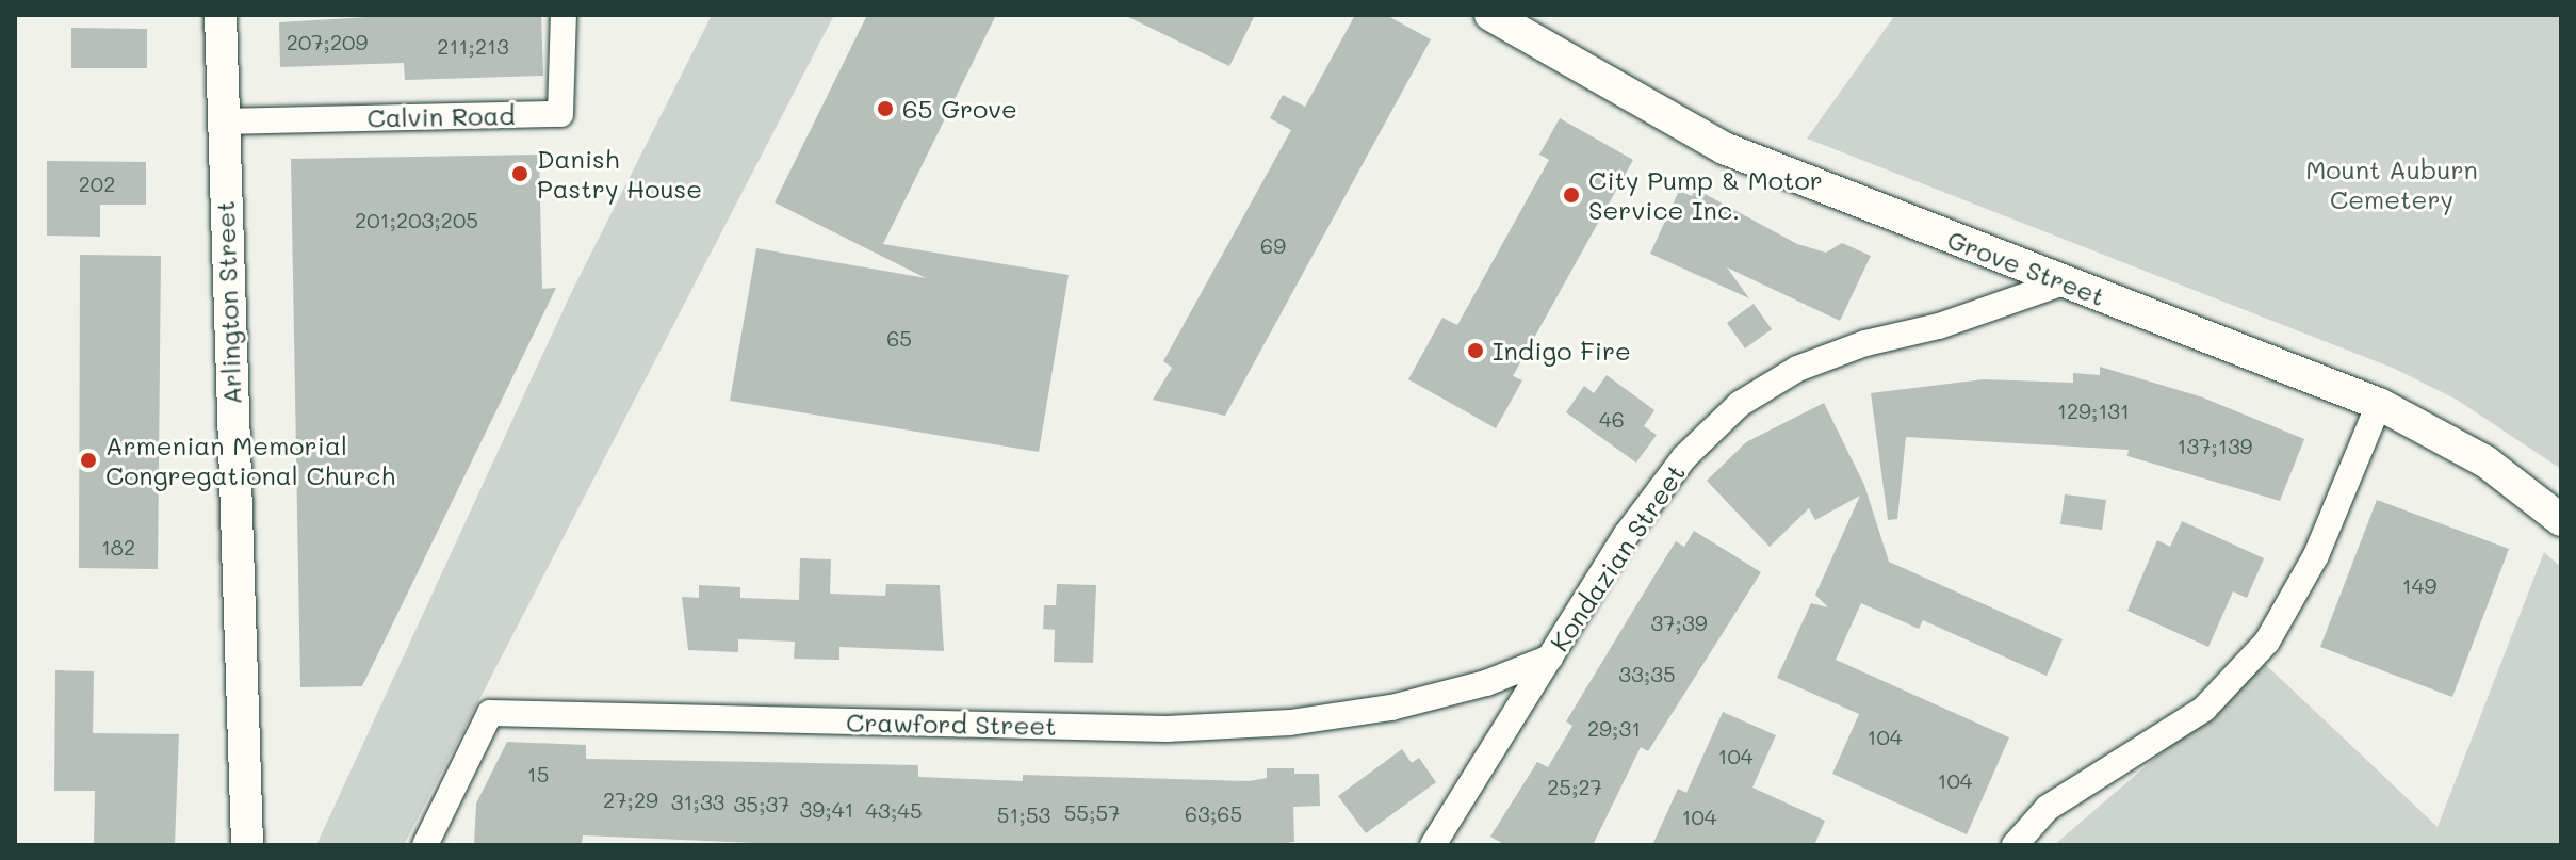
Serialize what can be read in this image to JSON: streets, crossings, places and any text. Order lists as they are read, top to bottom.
{
  "streets": {
    "street": [
      "Calvin Road",
      "Grove Street",
      "Arlington Street",
      "Kondazian Street",
      "Crawford Street"
    ]
  },
  "crossings": [
    ["Calvin Road", "Arlington Street"],
    ["Grove Street", "Kondazian Street"],
    ["Kondazian Street", "Crawford Street"]
  ],
  "parks": ["Mount Auburn Cemetery"],
  "places": [
    "65 Grove",
    "Danish Pastry House",
    "City Pump & Motor Service Inc.",
    "Indigo Fire",
    "Armenian Memorial Congregational Church"
  ],
  "house_numbers": [
    "207;209",
    "211;213",
    "202",
    "201;203;205",
    "69",
    "65",
    "129;131",
    "46",
    "137;139",
    "182",
    "149",
    "37;39",
    "33;35",
    "29;31",
    "104",
    "104",
    "15",
    "104",
    "25;27",
    "27;29",
    "31;33",
    "35;37",
    "39;41",
    "43;45",
    "55;57",
    "63;65",
    "51;53",
    "104"
  ]
}
